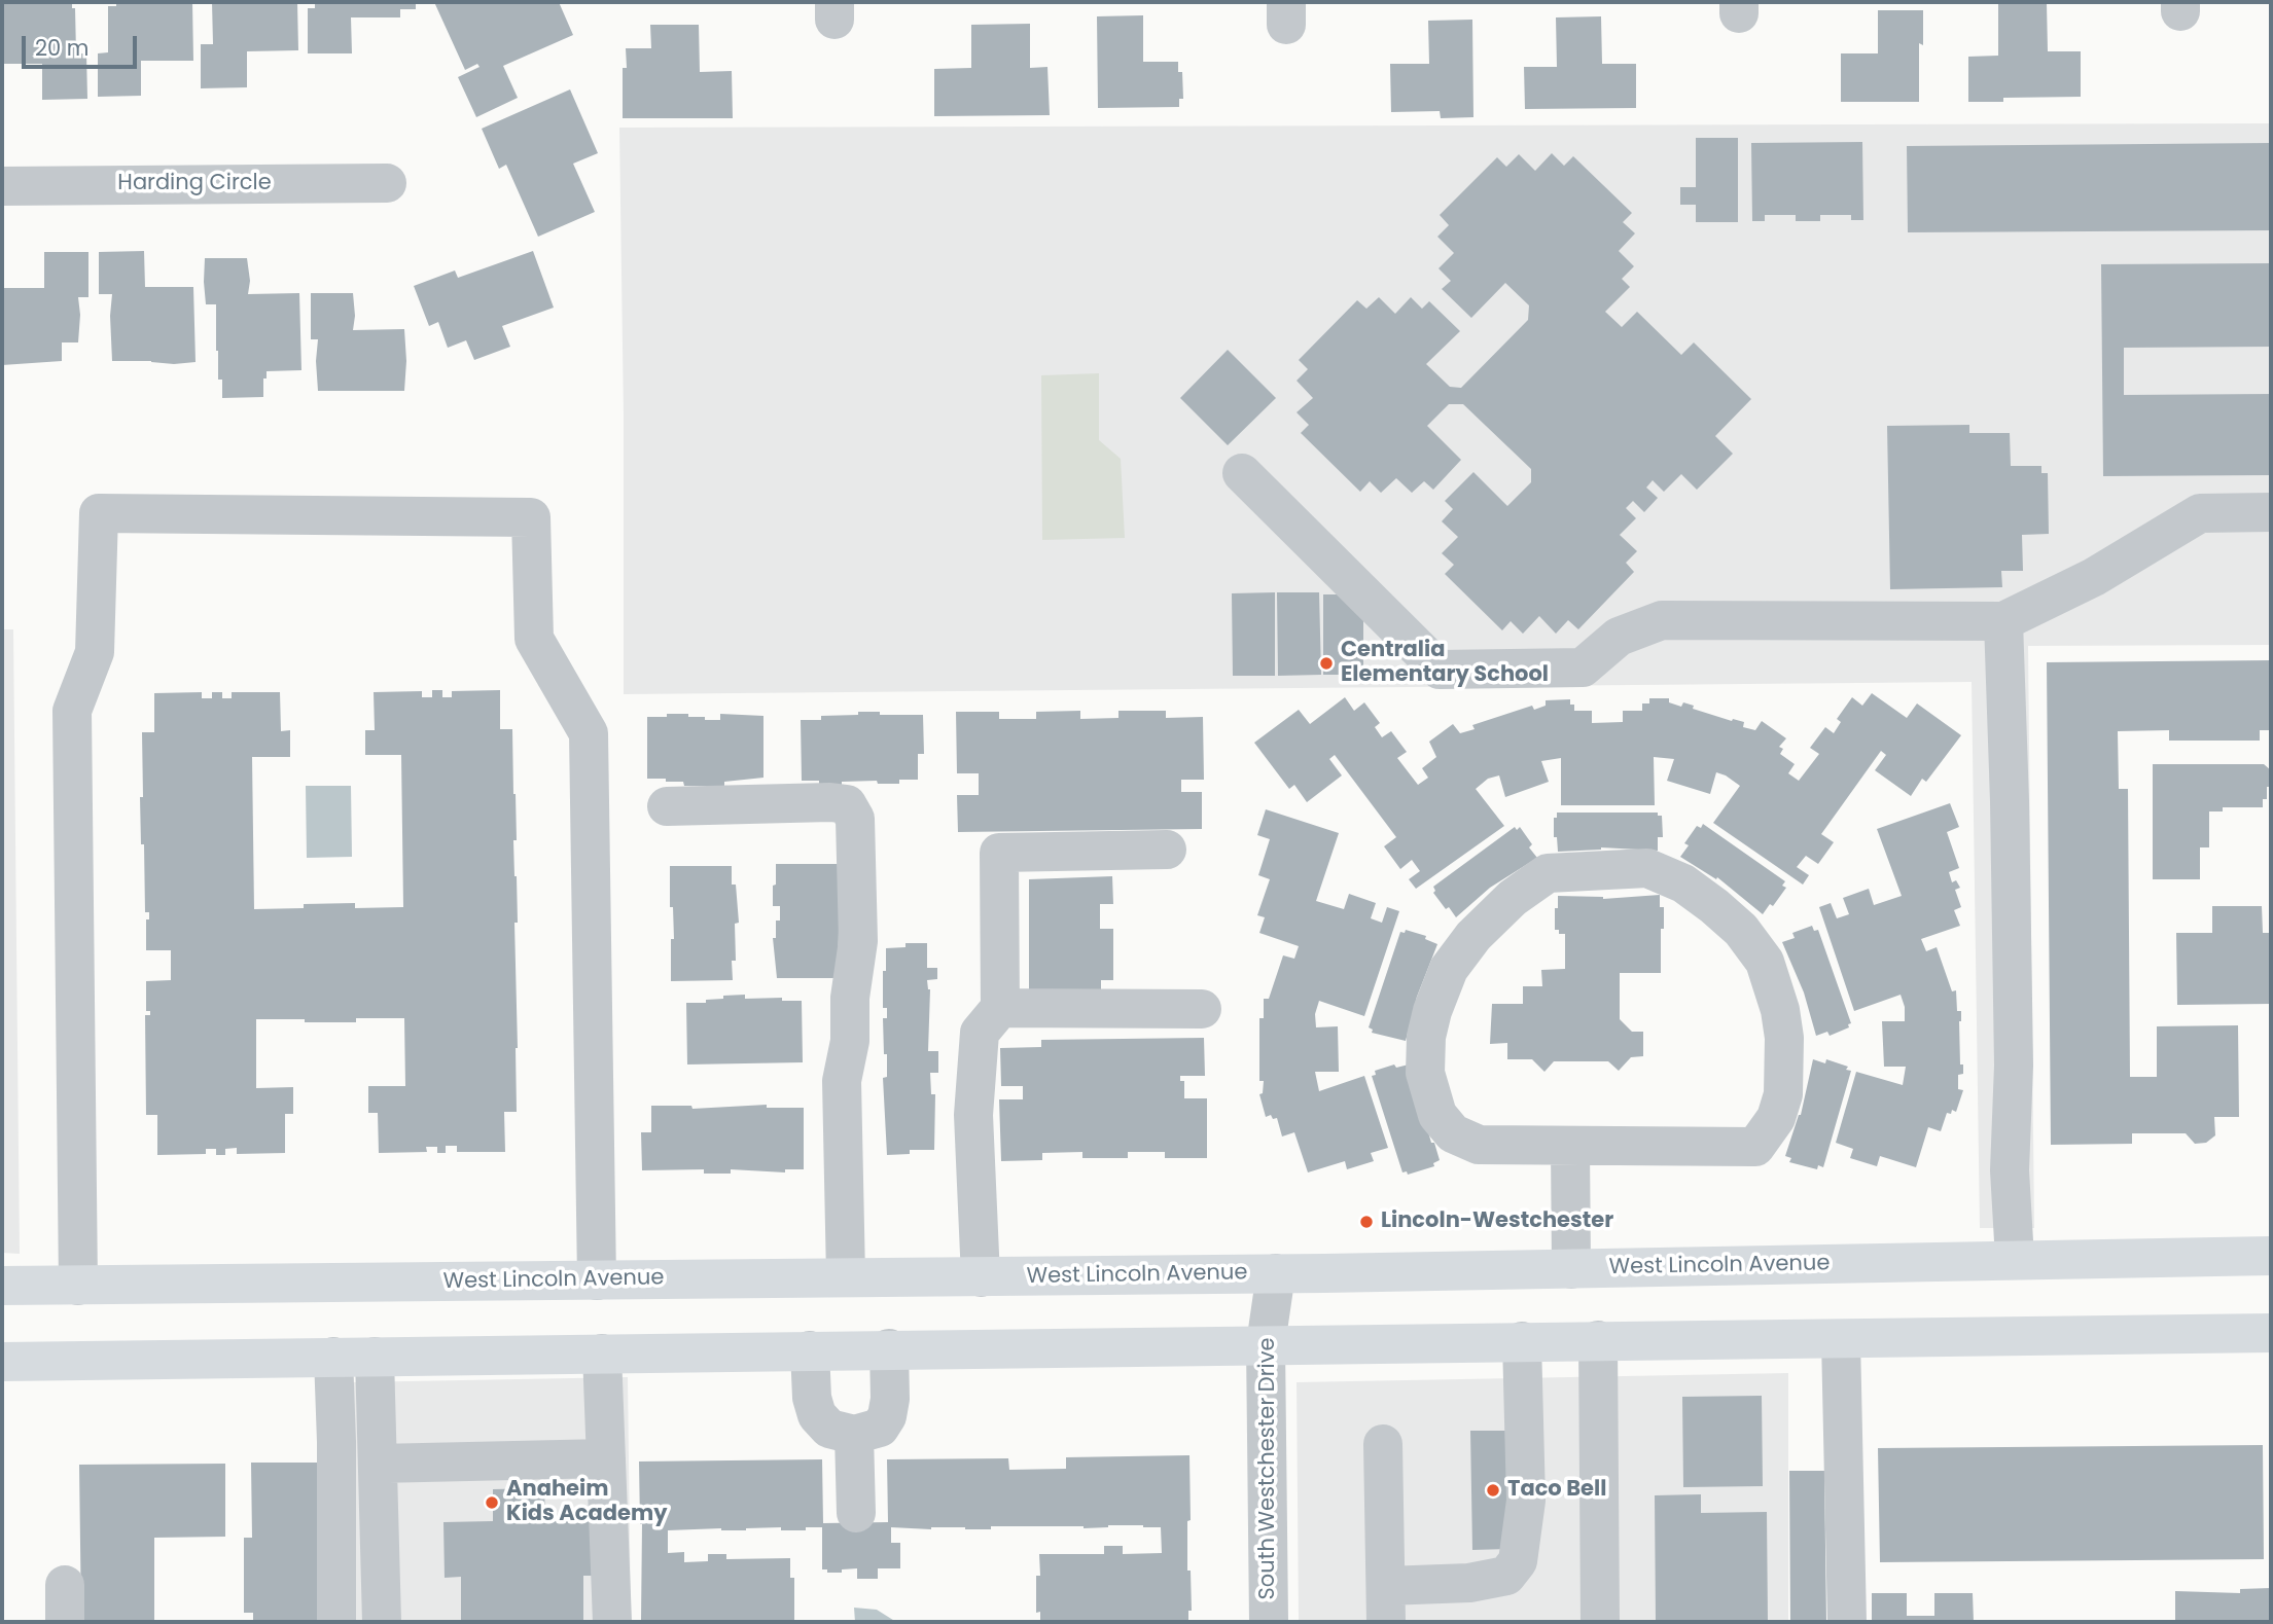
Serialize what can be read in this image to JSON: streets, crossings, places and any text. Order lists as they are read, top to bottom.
{
  "streets": {
    "main road": ["West Lincoln Avenue"],
    "street": ["Harding Circle", "South Westchester Drive"]
  },
  "crossings": [
    ["West Lincoln Avenue", "South Westchester Drive"]
  ],
  "places": [
    "Centralia Elementary School",
    "Lincoln-Westchester",
    "Taco Bell",
    "Anaheim Kids Academy"
  ],
  "scale_bar": "20 m"
}
